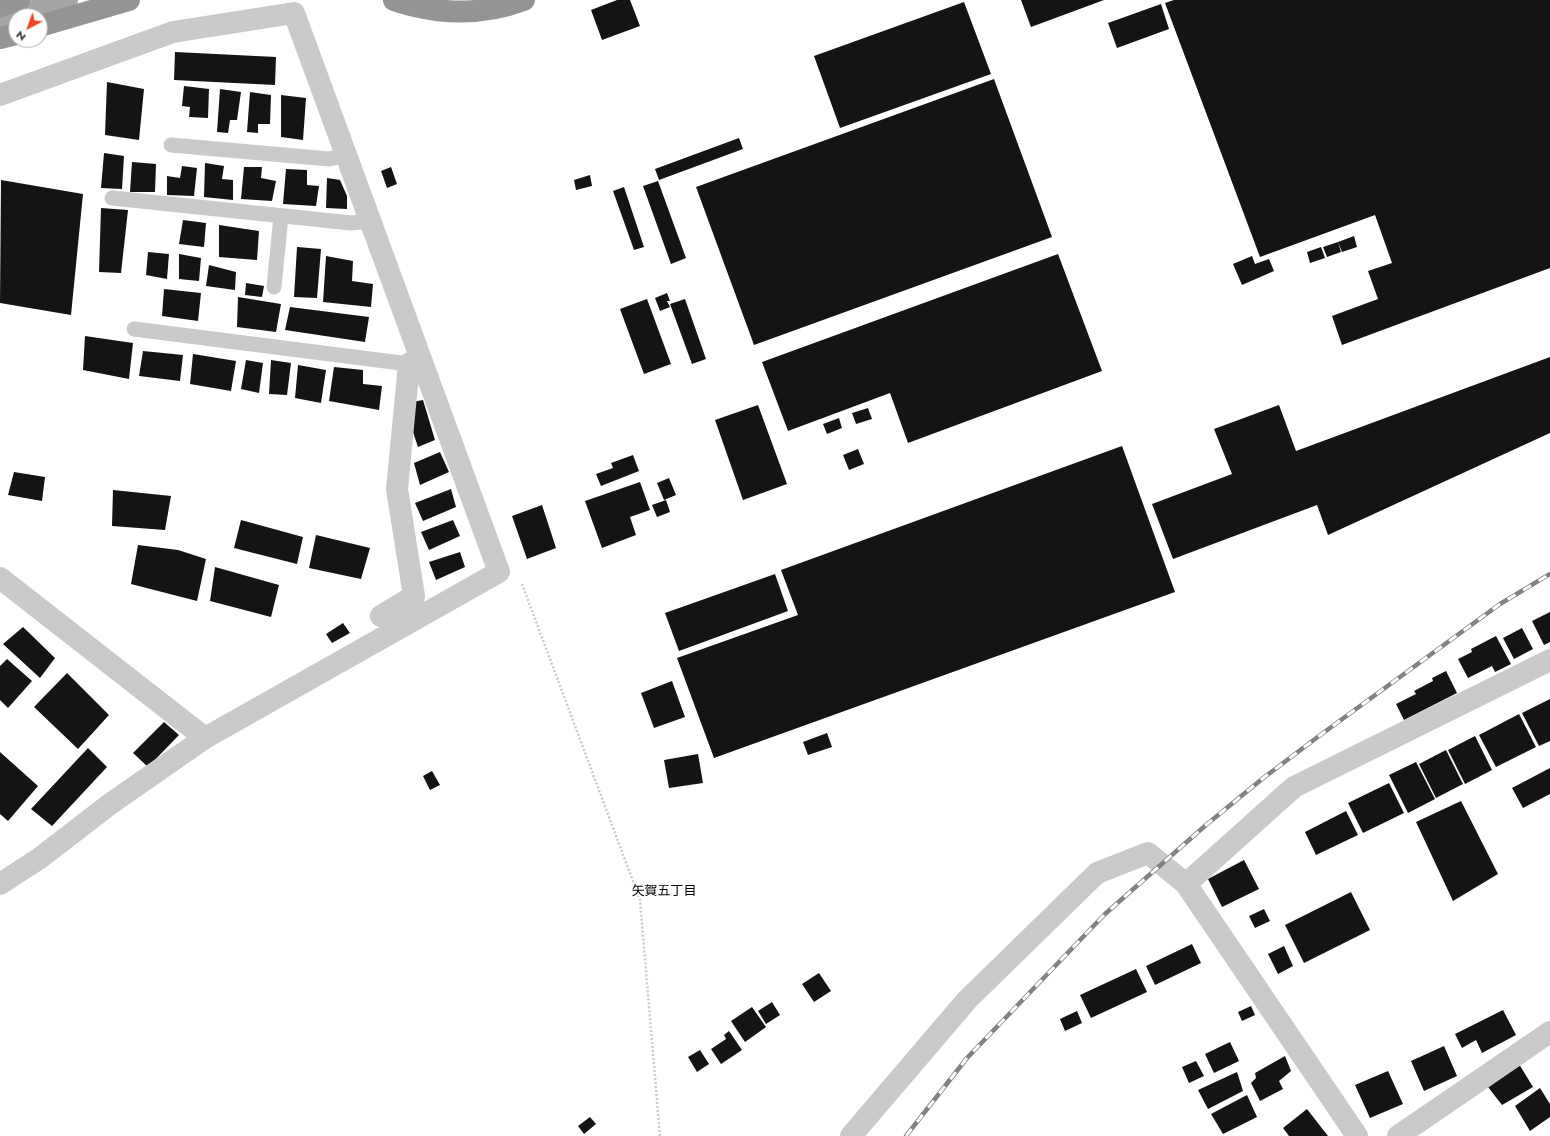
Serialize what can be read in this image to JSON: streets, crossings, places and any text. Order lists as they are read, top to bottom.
{
  "districts": ["矢賀五丁目"],
  "north": "bottom left"
}
